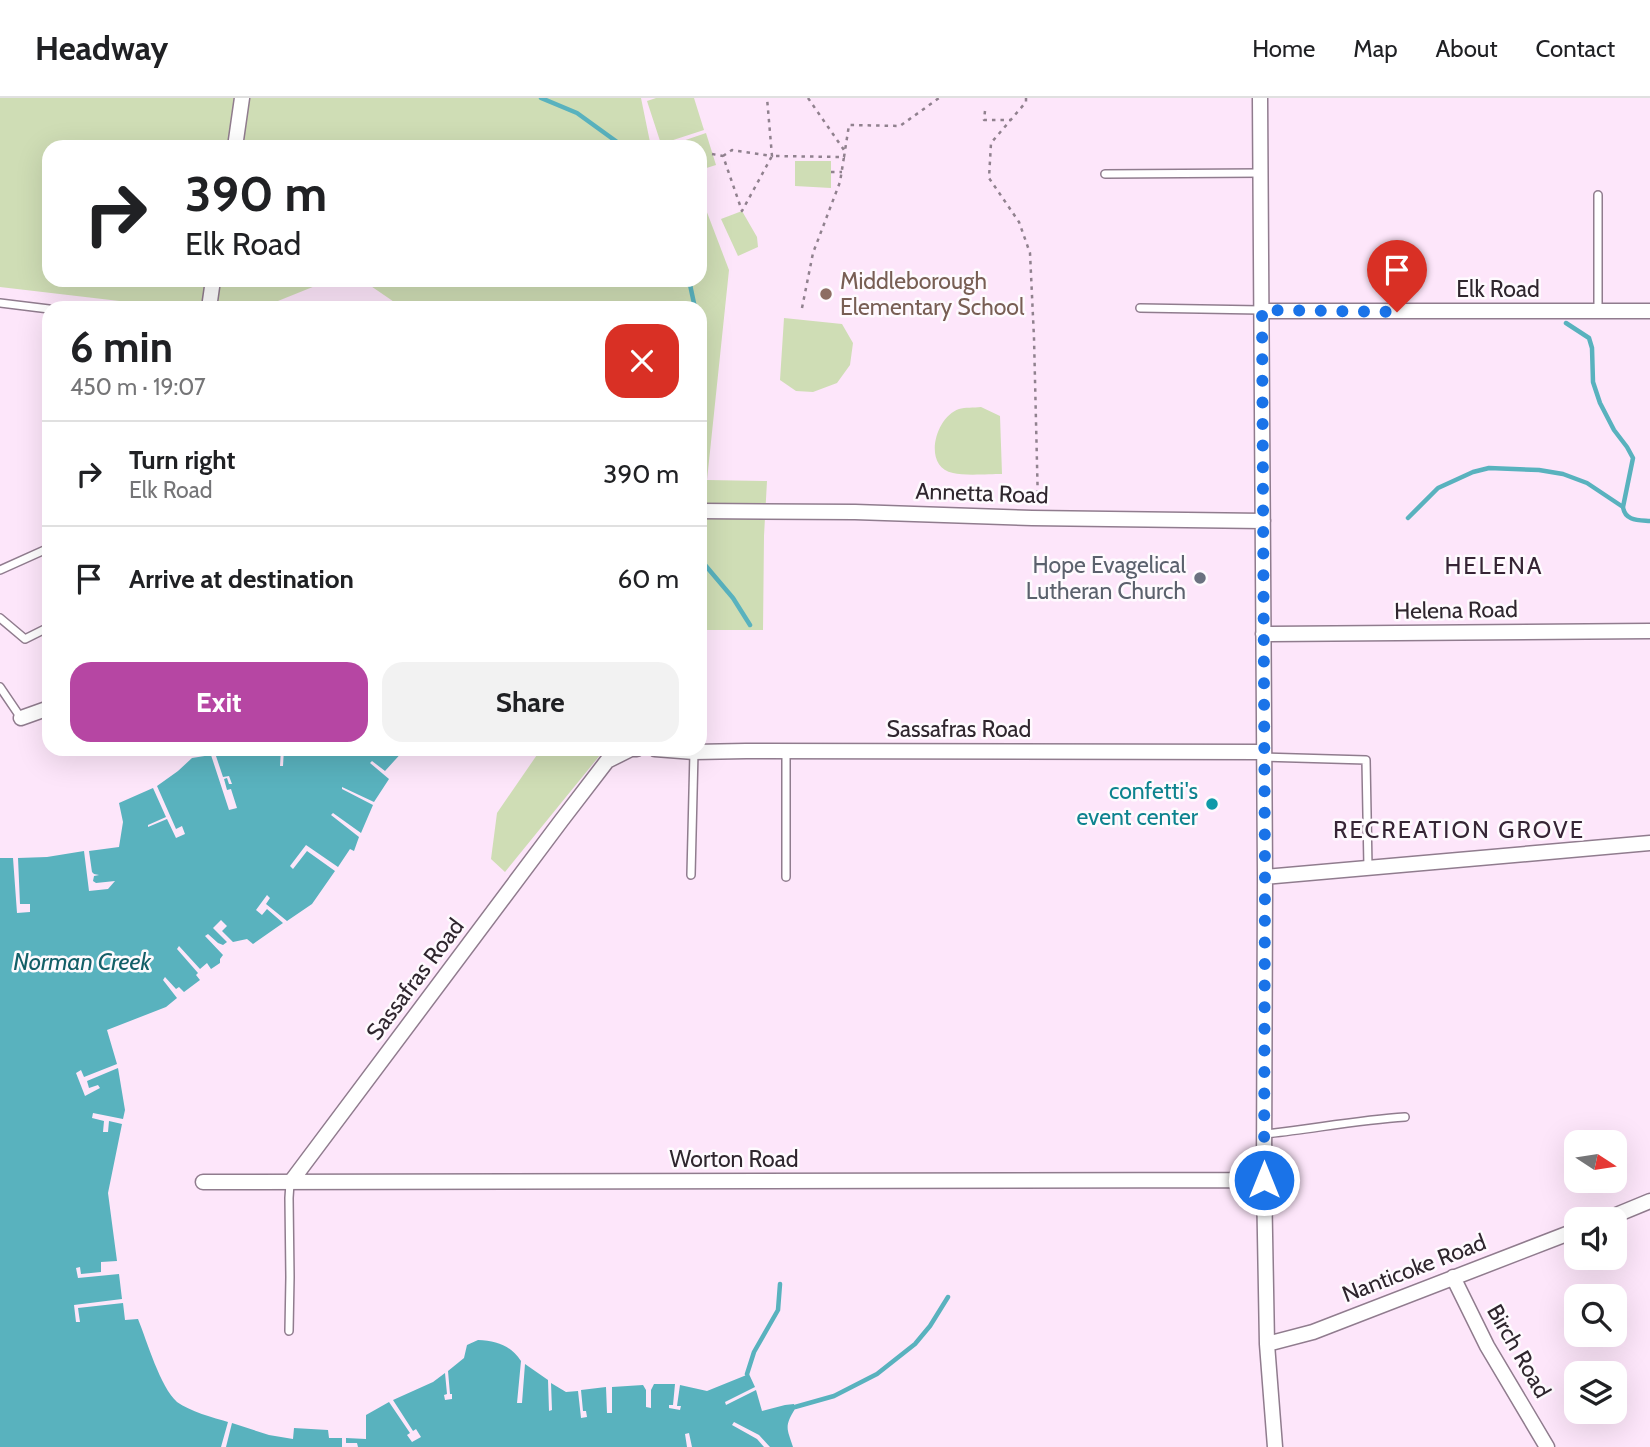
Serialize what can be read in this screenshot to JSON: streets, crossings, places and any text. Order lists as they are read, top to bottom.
{
  "streets": {
    "street": [
      "Elk Road",
      "Annetta Road",
      "Helena Road",
      "Sassafras Road",
      "Worton Road",
      "Nanticoke Road",
      "Birch Road"
    ]
  },
  "crossings": [
    ["Sassafras Road", "Worton Road"],
    ["Nanticoke Road", "Birch Road"]
  ],
  "districts": ["HELENA", "RECREATION GROVE"],
  "water": ["Norman Creek"],
  "places": ["Middleborough Elementary School", "Hope Evagelical Lutheran Church", "confetti's event center"],
  "north": "right",
  "page": {
    "header": "Headway",
    "nav": [
      "Home",
      "Map",
      "About",
      "Contact"
    ],
    "turn": ["390 m", "Elk Road"],
    "heading": ["6 min", "450 m · 19:07"],
    "list": [
      {
        "name": "Turn right",
        "note": "Elk Road",
        "value": "390 m"
      },
      {
        "name": "Arrive at destination",
        "value": "60 m"
      }
    ],
    "buttons": ["Exit", "Share"]
  }
}
